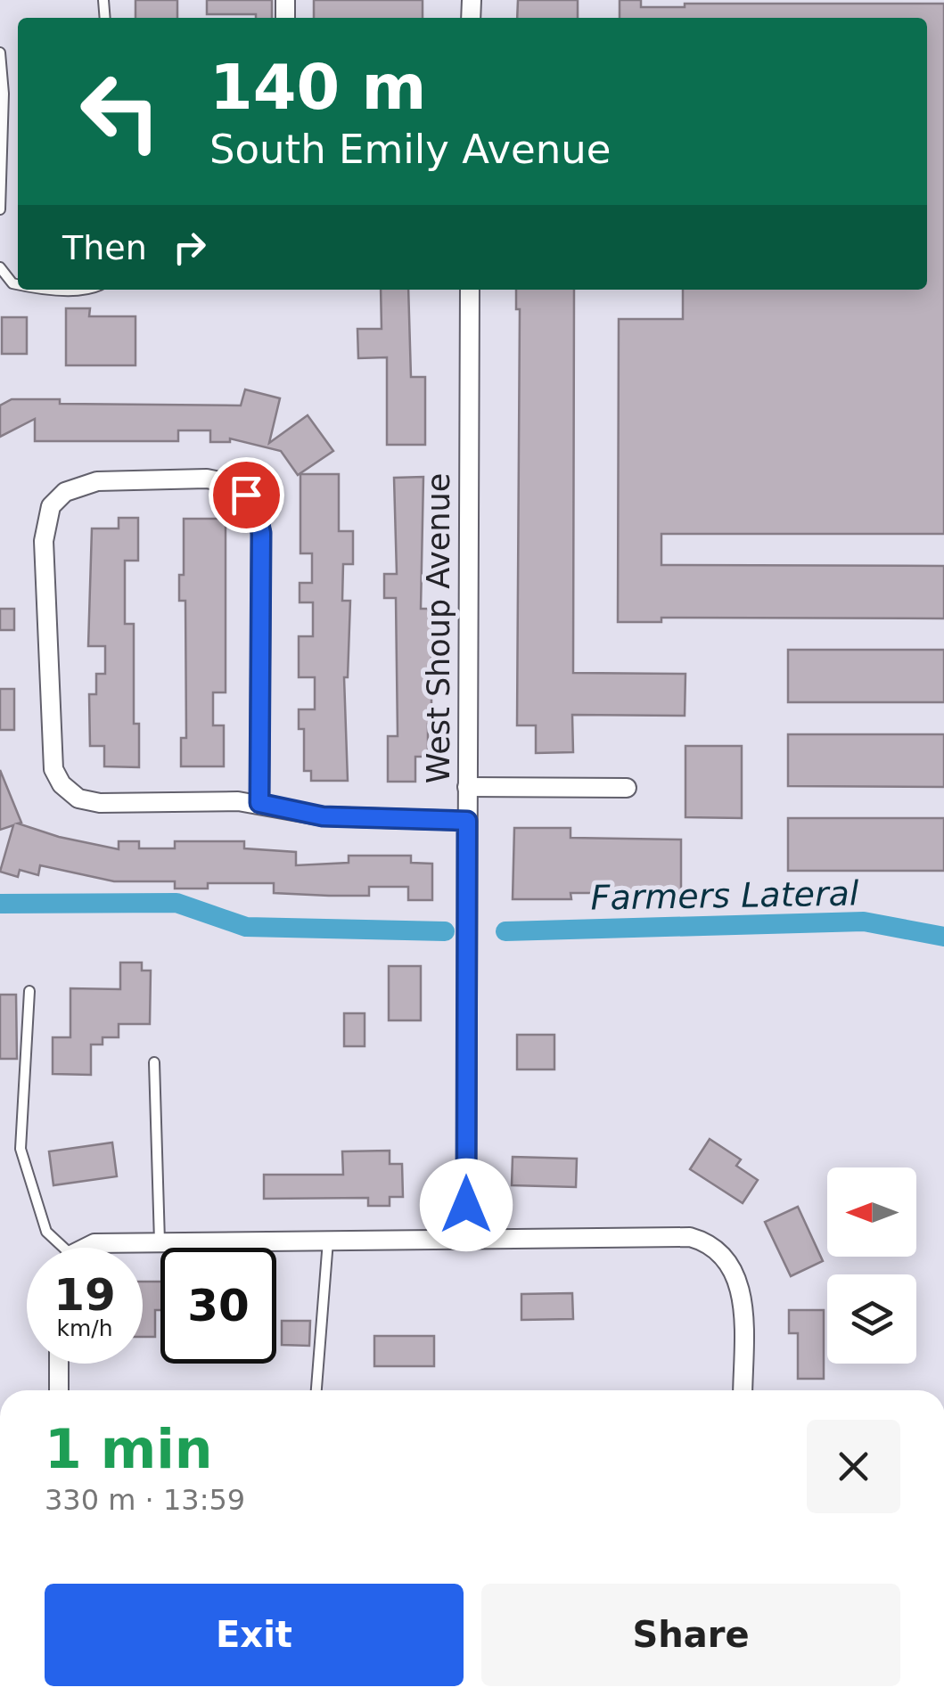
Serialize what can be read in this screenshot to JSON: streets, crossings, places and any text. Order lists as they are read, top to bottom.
{
  "streets": {
    "street": ["West Shoup Avenue"]
  },
  "water": ["Farmers Lateral"],
  "north": "left",
  "page": {
    "turn": ["140 m", "South Emily Avenue"],
    "then": "Then",
    "speed": "19 km/h",
    "limit": "30",
    "heading": ["1 min", "330 m · 13:59"],
    "buttons": ["Exit", "Share"]
  }
}
